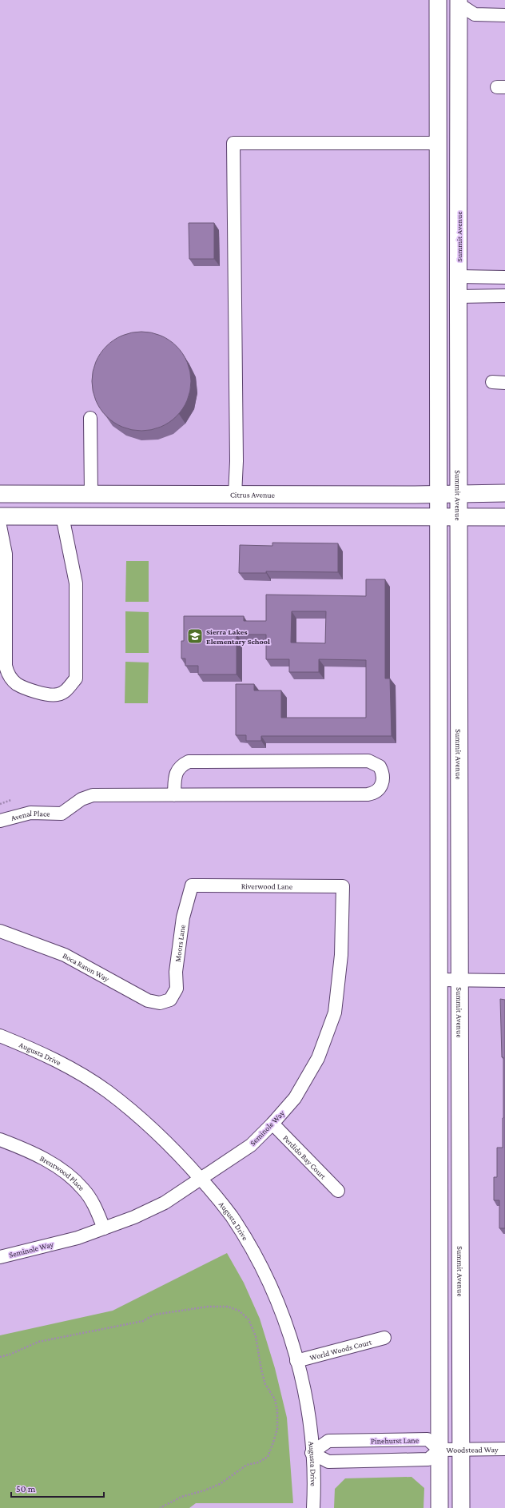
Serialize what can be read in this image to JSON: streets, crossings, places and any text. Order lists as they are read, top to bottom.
{
  "streets": {
    "main road": ["Summit Avenue", "Citrus Avenue"],
    "street": [
      "Avenal Place",
      "Riverwood Lane",
      "Moors Lane",
      "Boca Raton Way",
      "Augusta Drive",
      "Seminole Way",
      "Perdido Bay Court",
      "Brentwood Place",
      "World Woods Court",
      "Pinehurst Lane",
      "Woodstead Way"
    ]
  },
  "crossings": [
    ["Summit Avenue", "Citrus Avenue"],
    ["Summit Avenue", "Woodstead Way"],
    ["Riverwood Lane", "Moors Lane"],
    ["Riverwood Lane", "Seminole Way"],
    ["Moors Lane", "Boca Raton Way"],
    ["Augusta Drive", "Seminole Way"],
    ["Augusta Drive", "World Woods Court"],
    ["Augusta Drive", "Pinehurst Lane"],
    ["Seminole Way", "Perdido Bay Court"],
    ["Seminole Way", "Brentwood Place"],
    ["Pinehurst Lane", "Woodstead Way"]
  ],
  "places": {
    "school or university": ["Sierra Lakes Elementary School"]
  },
  "scale_bar": "50 m"
}
